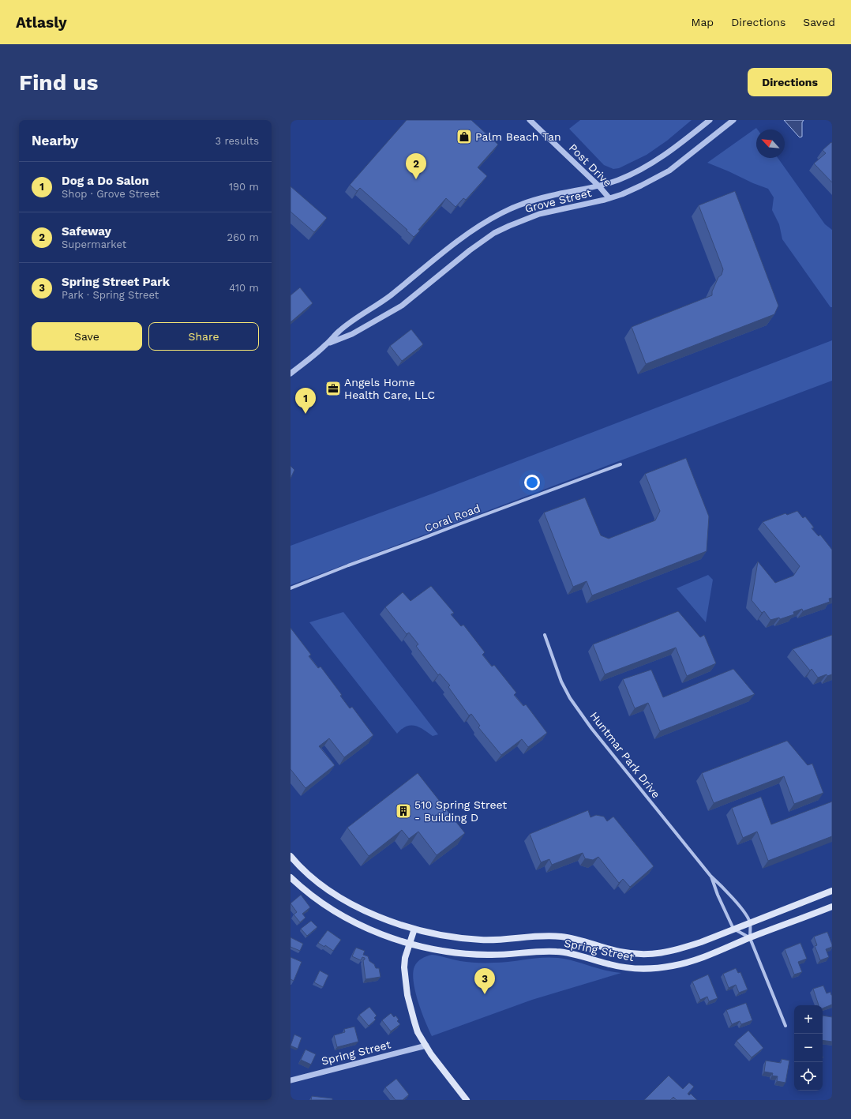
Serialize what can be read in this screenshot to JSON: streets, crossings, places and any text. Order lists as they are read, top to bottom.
{
  "streets": {
    "main road": ["Spring Street"],
    "street": [
      "Post Drive",
      "Grove Street",
      "Coral Road",
      "Huntmar Park Drive"
    ]
  },
  "crossings": [
    ["Post Drive", "Grove Street"],
    ["Huntmar Park Drive", "Spring Street"]
  ],
  "places": {
    "shop": ["Palm Beach Tan"],
    "office": ["Angels Home Health Care, LLC"],
    "building": ["510 Spring Street - Building D"]
  },
  "north": "top left",
  "page": {
    "header": "Atlasly",
    "nav": ["Map", "Directions", "Saved"],
    "buttons": [
      "Directions",
      ["Save", "Share"]
    ],
    "title": "Find us",
    "heading": ["Nearby", "3 results"],
    "pins": ["2", "1", "3"],
    "list": [
      {
        "mark": "1",
        "name": "Dog a Do Salon",
        "note": "Shop · Grove Street",
        "value": "190 m"
      },
      {
        "mark": "2",
        "name": "Safeway",
        "note": "Supermarket",
        "value": "260 m"
      },
      {
        "mark": "3",
        "name": "Spring Street Park",
        "note": "Park · Spring Street",
        "value": "410 m"
      }
    ],
    "map_buttons": ["+", "−"]
  }
}
